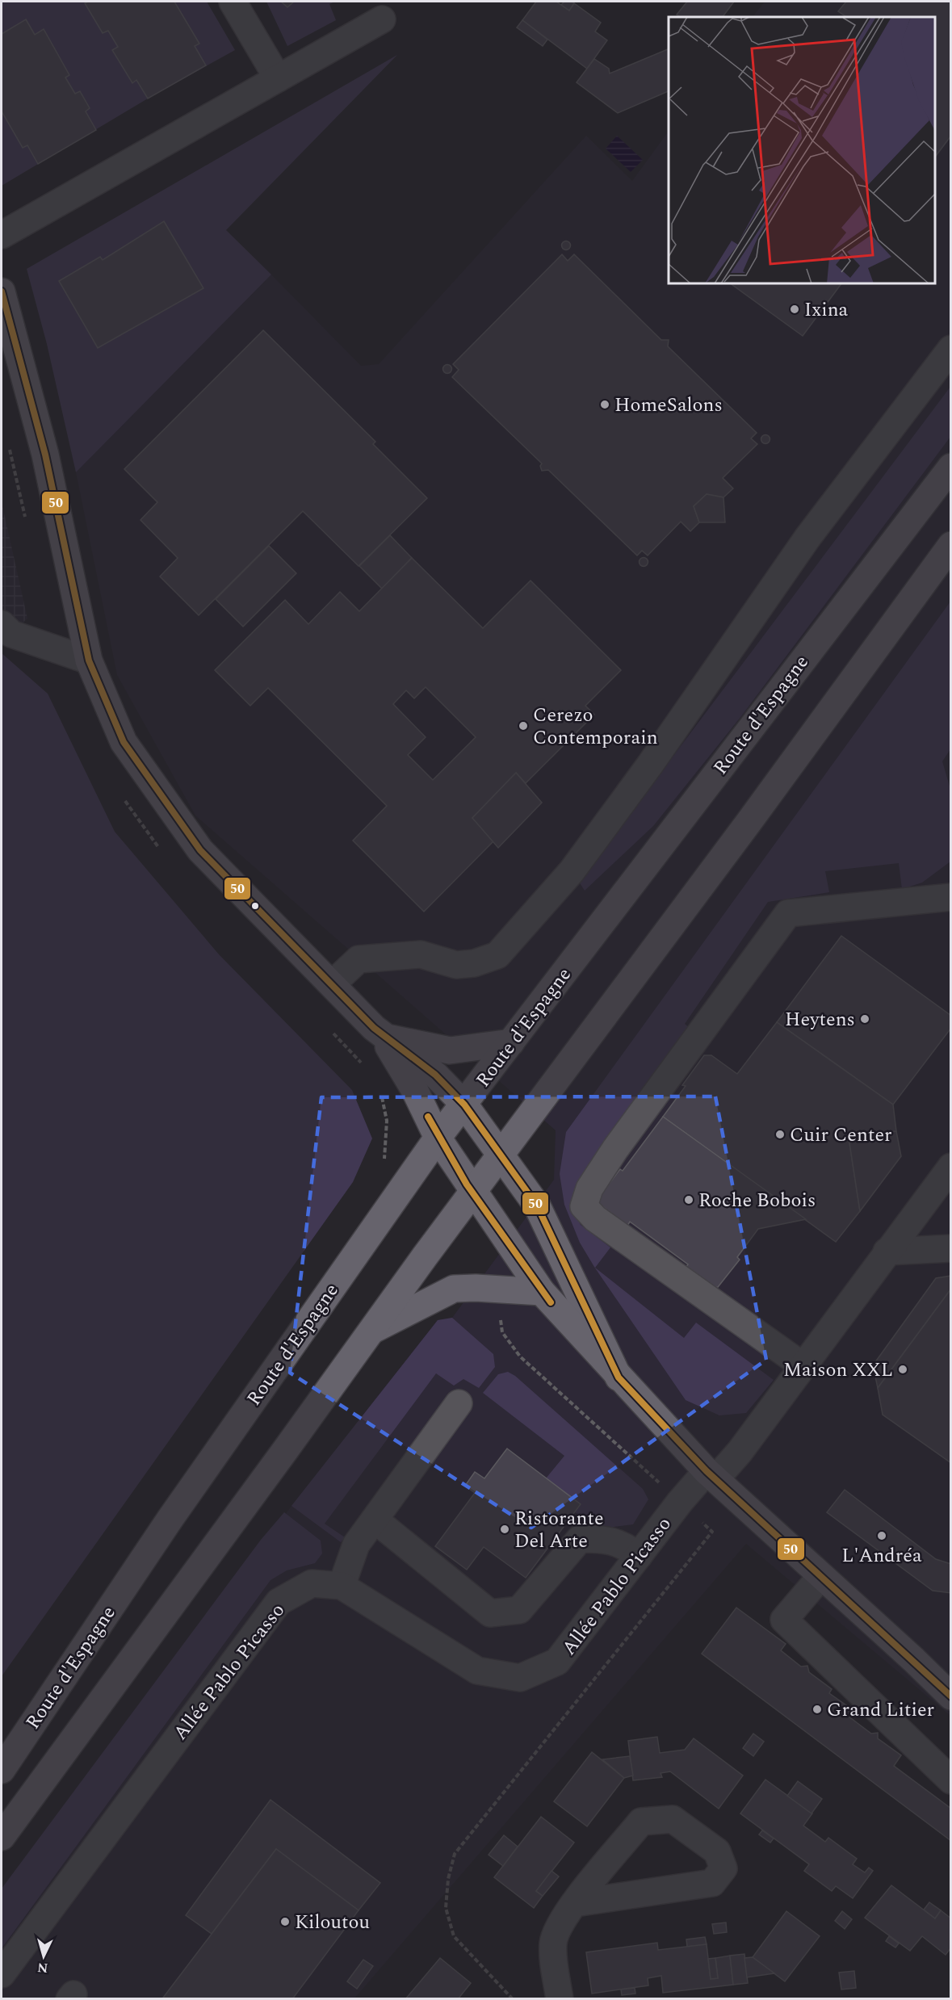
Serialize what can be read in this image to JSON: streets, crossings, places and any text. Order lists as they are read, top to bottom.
{
  "streets": {
    "main road": ["Route d'Espagne"],
    "street": ["Allée Pablo Picasso"]
  },
  "places": [
    "Ixina",
    "HomeSalons",
    "Cerezo Contemporain",
    "Heytens",
    "Cuir Center",
    "Roche Bobois",
    "Maison XXL",
    "Ristorante Del Arte",
    "L'Andréa",
    "Grand Litier",
    "Kiloutou"
  ],
  "lines": ["transit line 50"],
  "north": "bottom"
}
